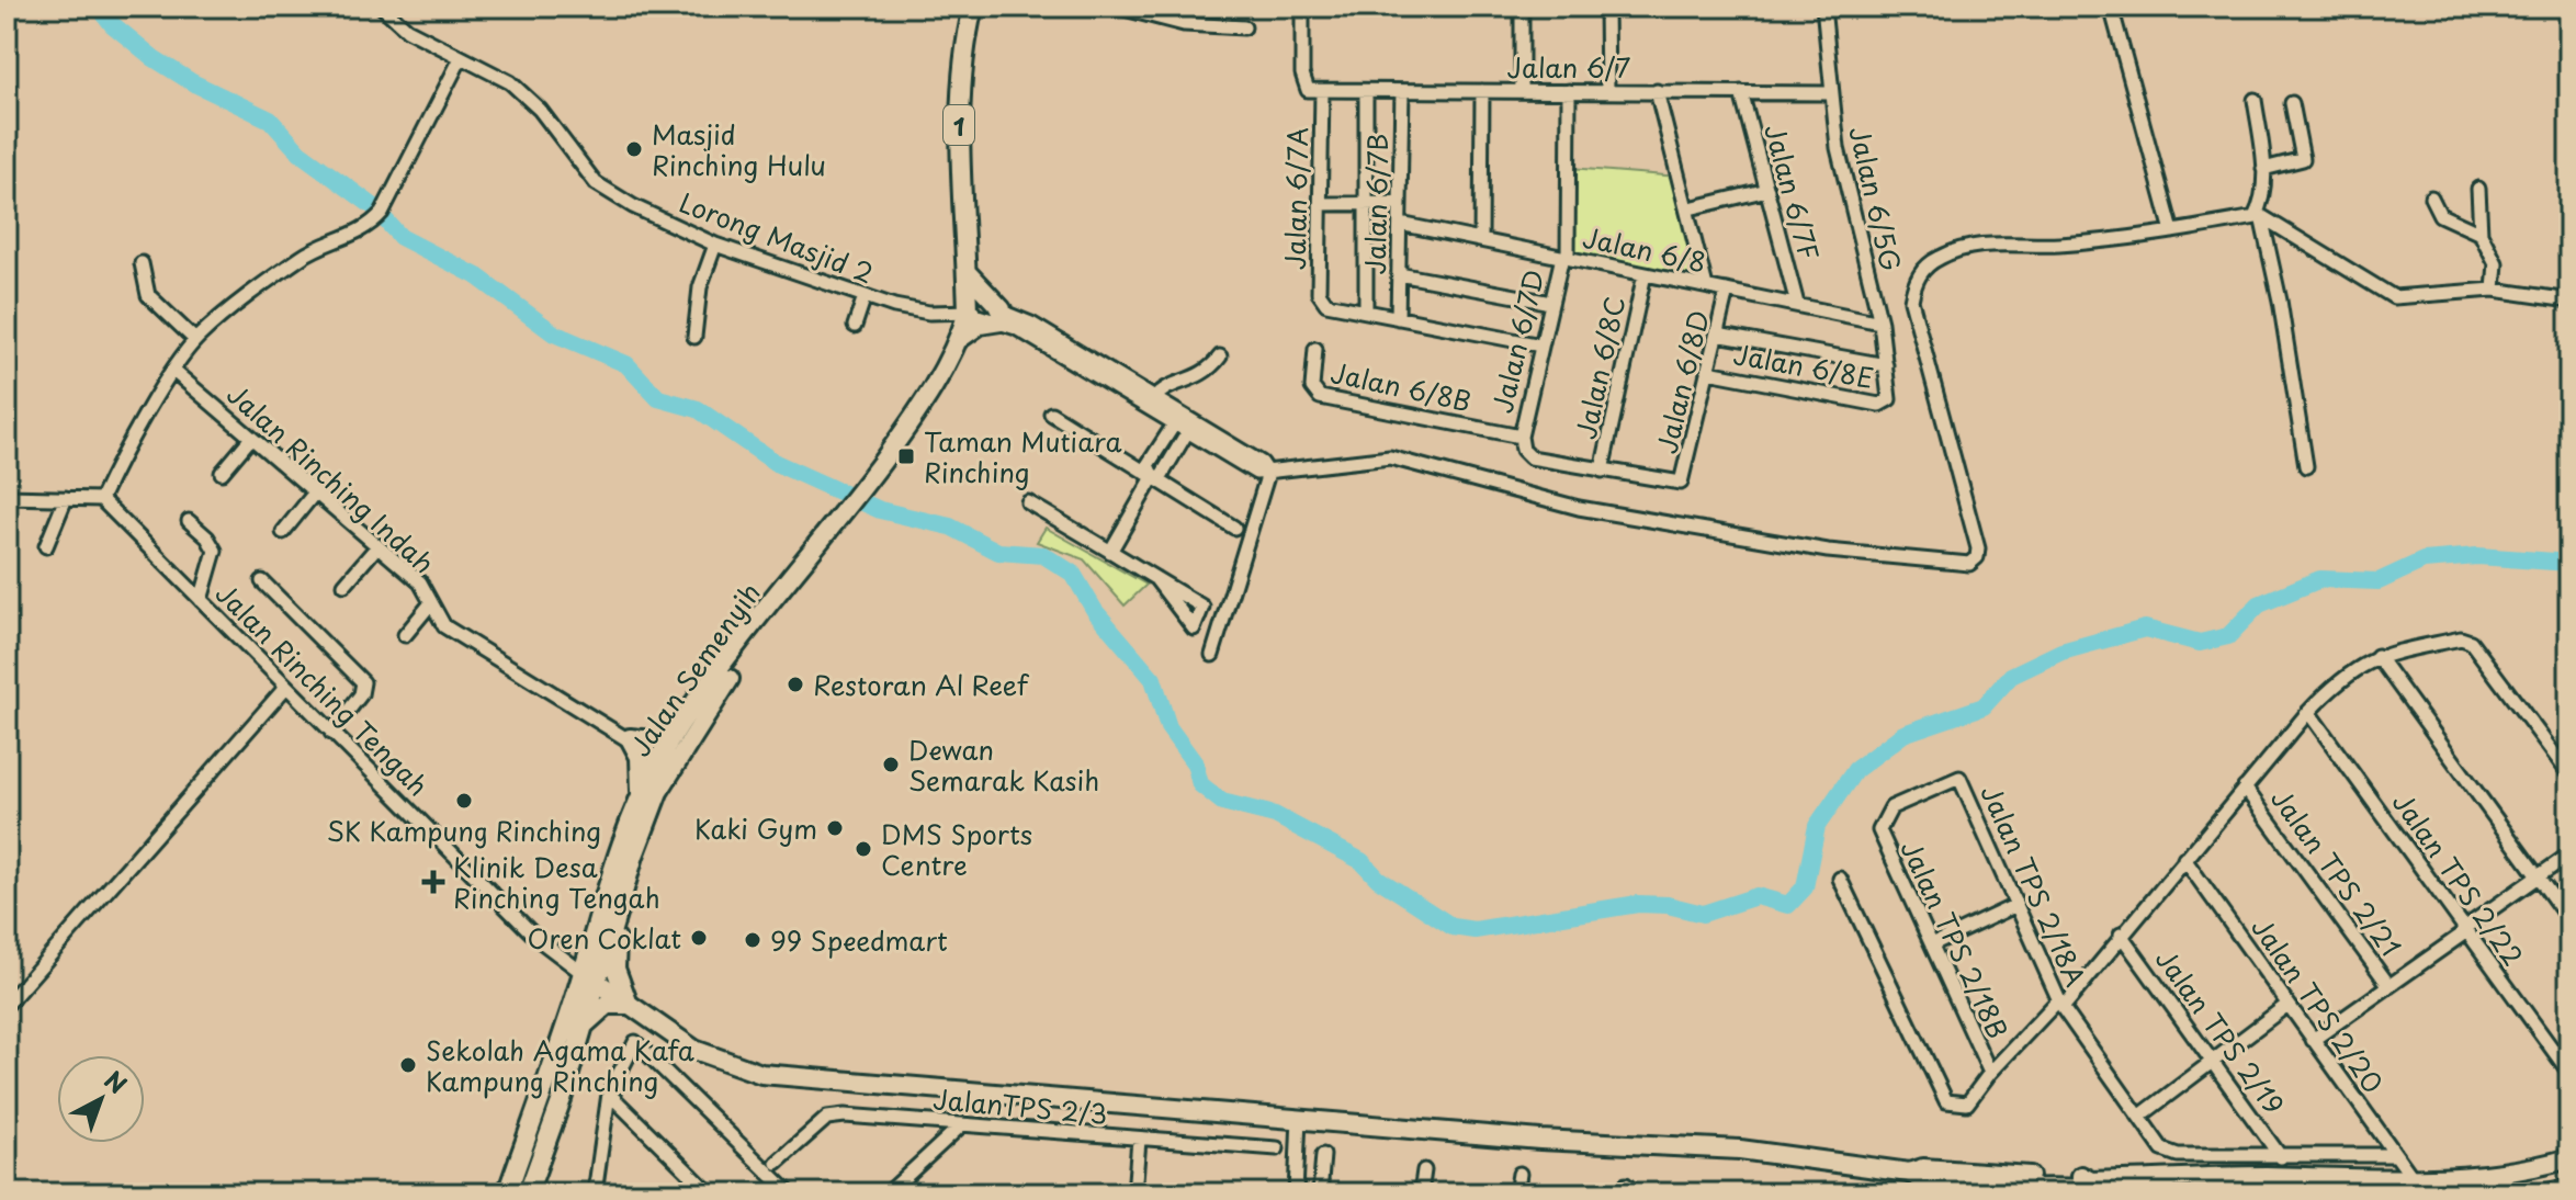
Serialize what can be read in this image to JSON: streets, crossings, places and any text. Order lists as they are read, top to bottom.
{
  "streets": {
    "main road": ["1", "Jalan Semenyih"],
    "street": [
      "Jalan 6/7",
      "Jalan 6/7F",
      "Jalan 6/7A",
      "Jalan 6/5G",
      "Jalan 6/7B",
      "Lorong Masjid 2",
      "Jalan 6/8",
      "Jalan 6/7D",
      "Jalan 6/8E",
      "Jalan 6/8C",
      "Jalan 6/8D",
      "Jalan 6/8B",
      "Jalan Rinching Indah",
      "Jalan Rinching Tengah",
      "Jalan TPS 2/21",
      "Jalan TPS 2/22",
      "Jalan TPS 2/18A",
      "Jalan TPS 2/18B",
      "Jalan TPS 2/20",
      "Jalan TPS 2/19",
      "JalanTPS 2/3"
    ]
  },
  "crossings": [
    ["Jalan 6/7", "Jalan 6/7F"],
    ["Jalan 6/7", "Jalan 6/7A"],
    ["Jalan 6/7", "Jalan 6/5G"],
    ["Jalan 6/7", "Jalan 6/7B"],
    ["Jalan 6/7", "Jalan 6/7D"],
    ["1", "Jalan Rinching Indah"],
    ["1", "Jalan Semenyih"],
    ["Jalan 6/7F", "Jalan 6/8"],
    ["Jalan 6/5G", "Jalan 6/8"],
    ["Jalan 6/5G", "Jalan 6/8E"],
    ["Jalan 6/7B", "Jalan 6/8"],
    ["Lorong Masjid 2", "Jalan Semenyih"],
    ["Jalan 6/8", "Jalan 6/7D"],
    ["Jalan 6/8", "Jalan 6/8C"],
    ["Jalan 6/8", "Jalan 6/8D"],
    ["Jalan 6/7D", "Jalan 6/8B"],
    ["Jalan 6/8E", "Jalan 6/8D"],
    ["Jalan 6/8C", "Jalan 6/8D"],
    ["Jalan Rinching Indah", "Jalan Semenyih"],
    ["Jalan Semenyih", "Jalan Rinching Tengah"],
    ["Jalan TPS 2/21", "Jalan TPS 2/18B"],
    ["Jalan TPS 2/22", "Jalan TPS 2/18B"],
    ["Jalan TPS 2/18A", "Jalan TPS 2/18B"],
    ["Jalan TPS 2/18A", "Jalan TPS 2/20"],
    ["Jalan TPS 2/18A", "Jalan TPS 2/19"],
    ["Jalan TPS 2/18B", "Jalan TPS 2/20"],
    ["Jalan TPS 2/18B", "Jalan TPS 2/19"]
  ],
  "places": {
    "other": [
      "Masjid Rinching Hulu",
      "Restoran Al Reef",
      "Dewan Semarak Kasih",
      "SK Kampung Rinching",
      "Kaki Gym",
      "DMS Sports Centre",
      "Oren Coklat",
      "99 Speedmart",
      "Sekolah Agama Kafa Kampung Rinching"
    ],
    "transit": ["Taman Mutiara Rinching"],
    "health": ["Klinik Desa Rinching Tengah"]
  },
  "north": "top right"
}
